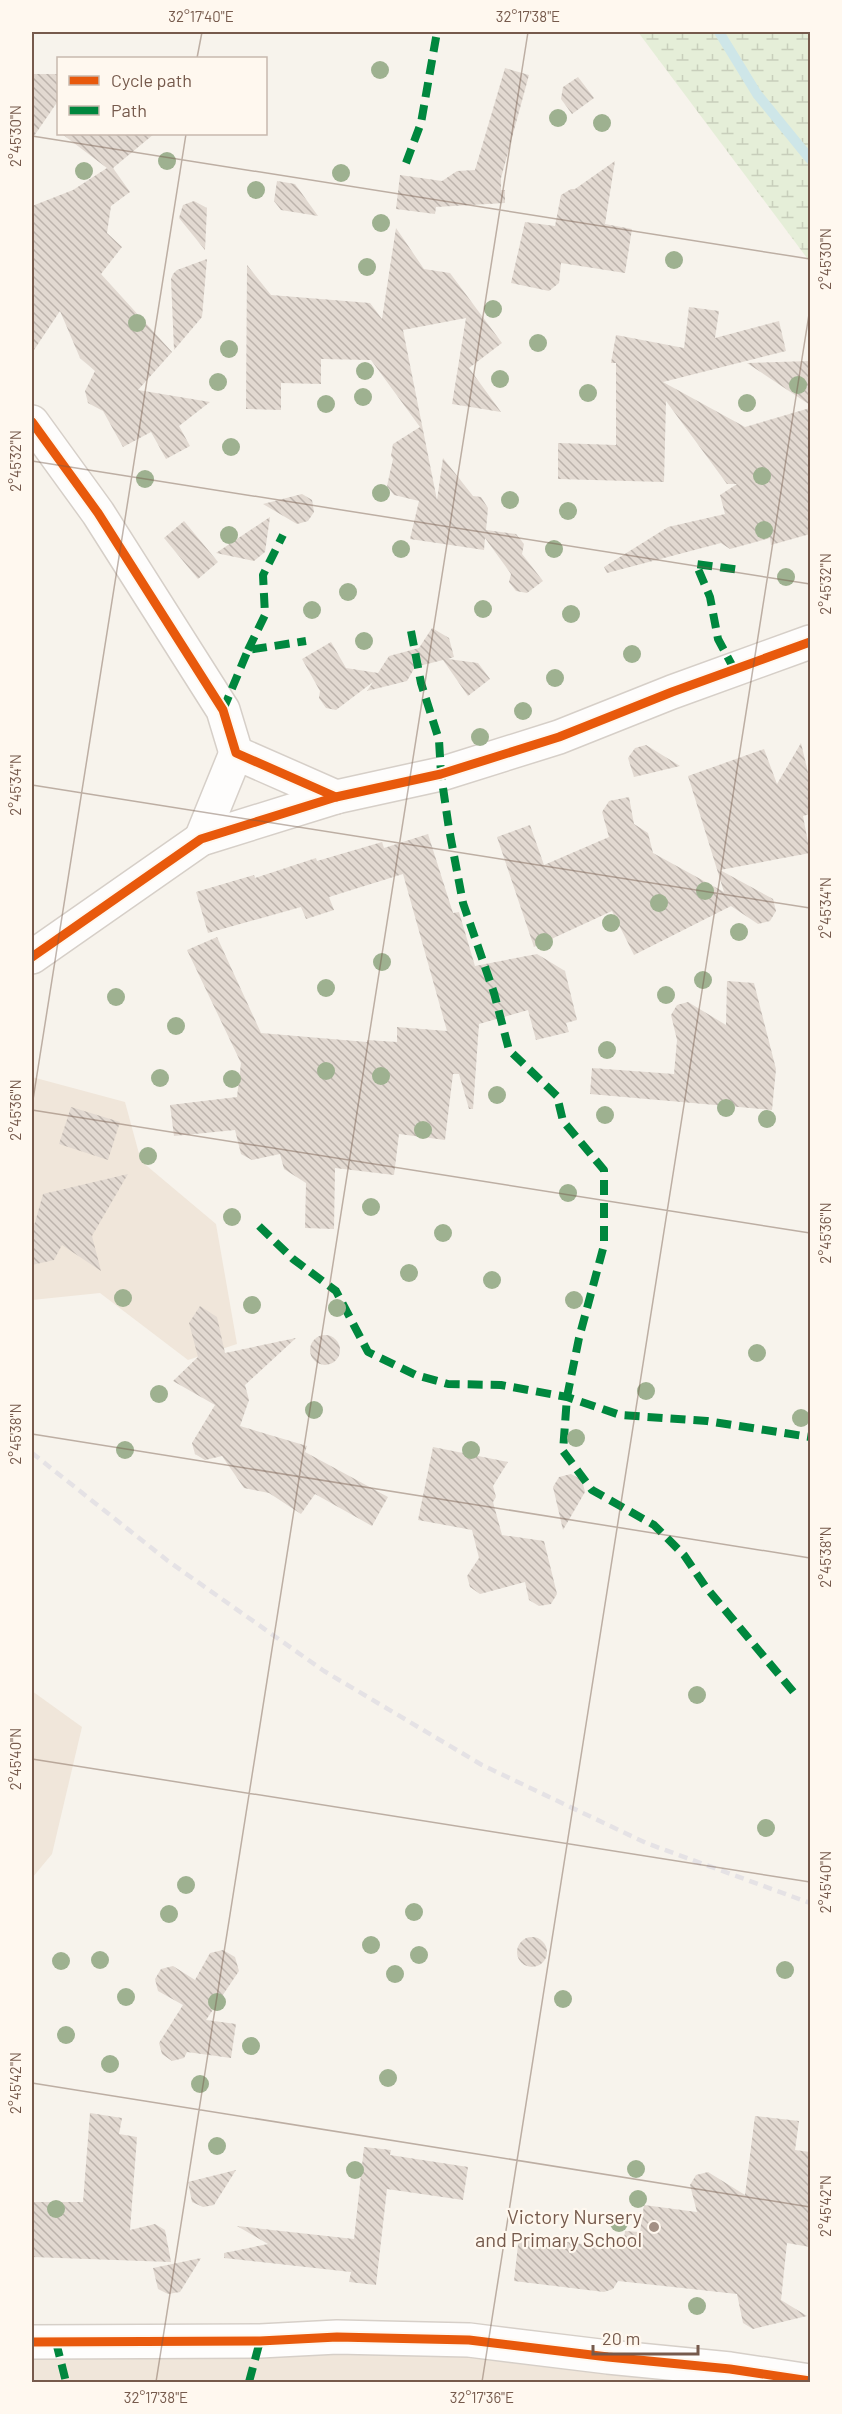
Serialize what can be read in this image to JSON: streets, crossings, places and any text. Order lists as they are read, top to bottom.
{
  "places": ["Victory Nursery and Primary School"],
  "legend": ["Cycle path", "Path"],
  "scale_bar": "20 m",
  "coordinates": [
    "32°17'40\"E",
    "32°17'38\"E",
    "2°45'30\"N",
    "2°45'32\"N",
    "2°45'34\"N",
    "2°45'36\"N",
    "2°45'38\"N",
    "2°45'40\"N",
    "2°45'42\"N",
    "32°17'36\"E"
  ]
}
